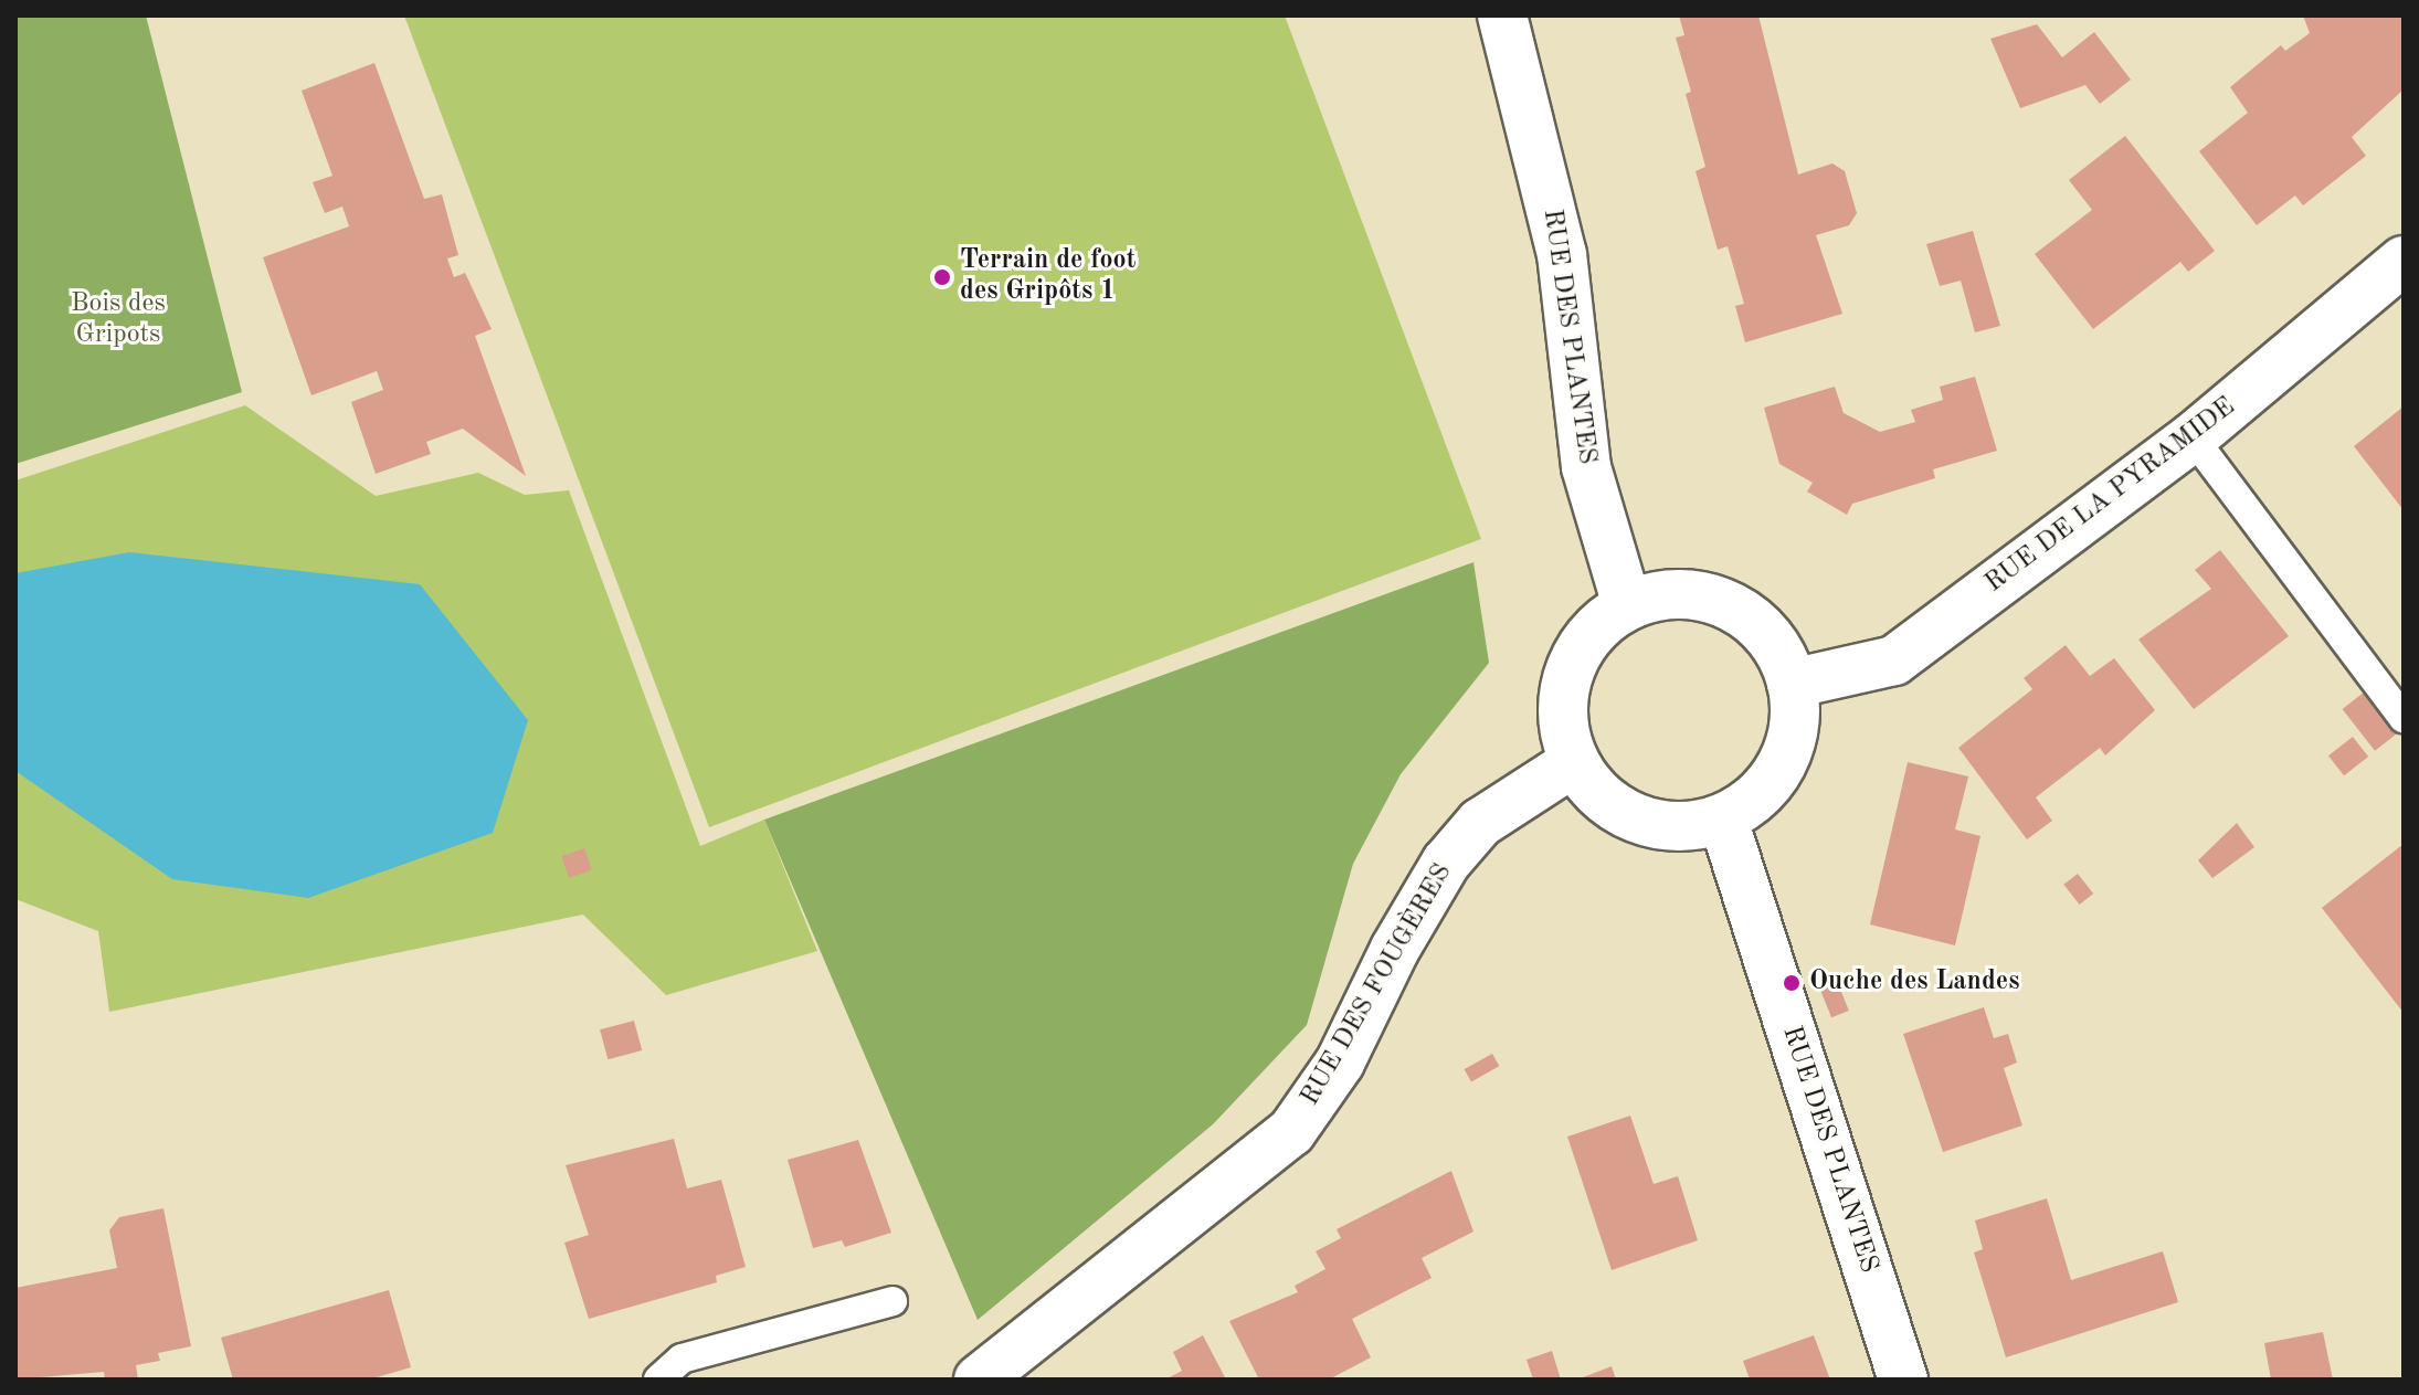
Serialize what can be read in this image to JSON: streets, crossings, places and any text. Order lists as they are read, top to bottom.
{
  "streets": {
    "street": ["RUE DES PLANTES", "RUE DE LA PYRAMIDE", "RUE DES FOUGÈRES"]
  },
  "crossings": [
    ["RUE DES PLANTES", "RUE DE LA PYRAMIDE"],
    ["RUE DES PLANTES", "RUE DES FOUGÈRES"],
    ["RUE DE LA PYRAMIDE", "RUE DES FOUGÈRES"]
  ],
  "parks": ["Bois des Gripots"],
  "places": ["Terrain de foot des Gripôts 1", "Ouche des Landes"]
}
